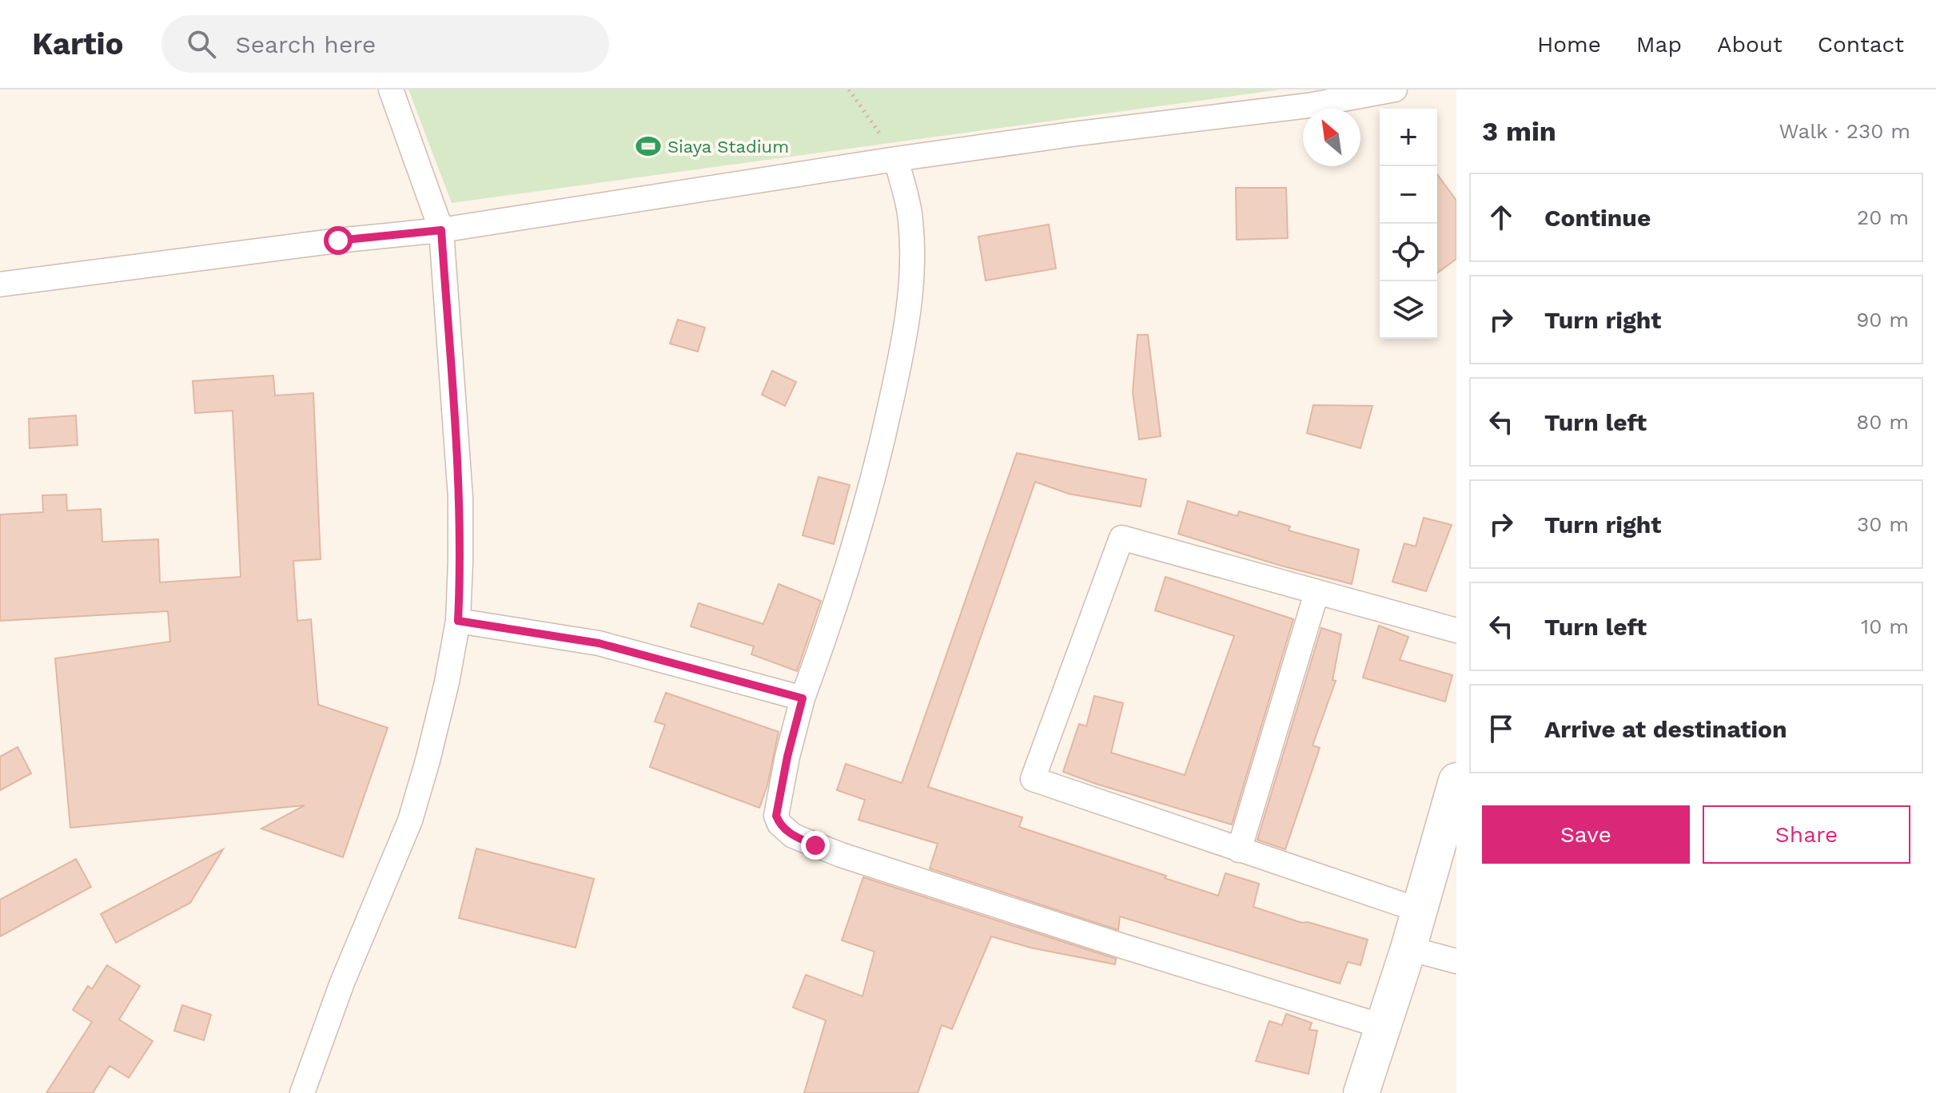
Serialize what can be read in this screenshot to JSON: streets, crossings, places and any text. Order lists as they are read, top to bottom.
{
  "places": {
    "sports": ["Siaya Stadium"]
  },
  "north": "top left",
  "page": {
    "header": "Kartio",
    "search": "Search here",
    "nav": [
      "Home",
      "Map",
      "About",
      "Contact"
    ],
    "heading": ["3 min", "Walk · 230 m"],
    "map_buttons": ["+", "−"],
    "list": [
      ["Continue", "20 m"],
      ["Turn right", "90 m"],
      ["Turn left", "80 m"],
      ["Turn right", "30 m"],
      ["Turn left", "10 m"],
      "Arrive at destination"
    ],
    "buttons": ["Save", "Share"]
  }
}
